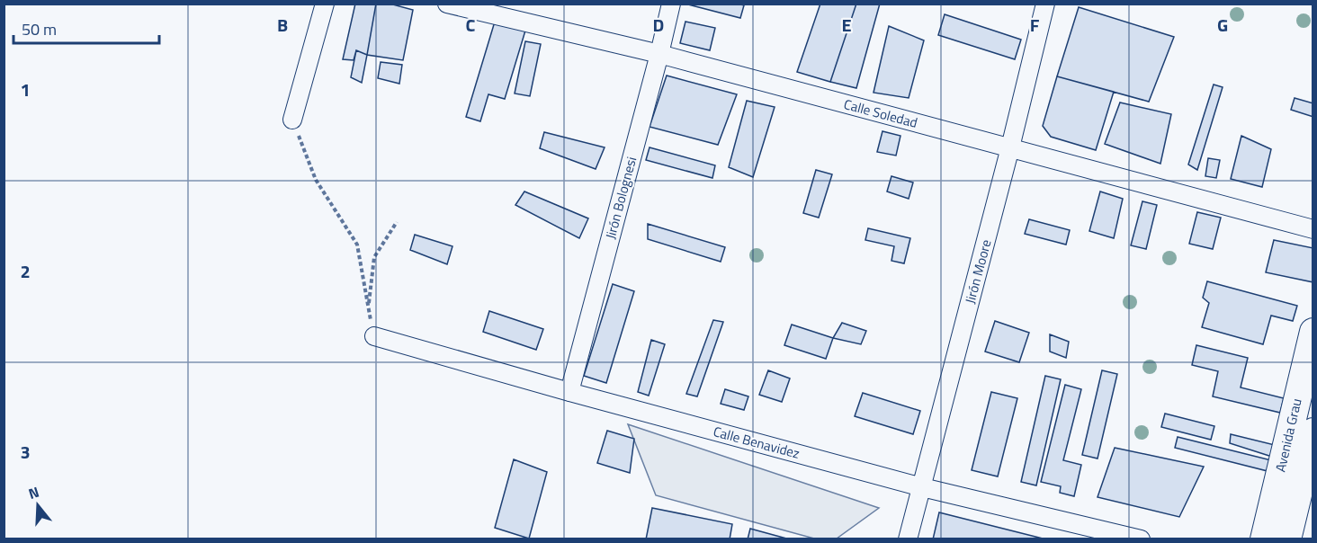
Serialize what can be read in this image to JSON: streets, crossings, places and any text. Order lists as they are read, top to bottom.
{
  "streets": {
    "main road": ["Avenida Grau"],
    "street": [
      "Calle Soledad",
      "Jirón Bolognesi",
      "Jirón Moore",
      "Calle Benavidez"
    ]
  },
  "crossings": [
    ["Calle Soledad", "Jirón Bolognesi"],
    ["Calle Soledad", "Jirón Moore"],
    ["Jirón Bolognesi", "Calle Benavidez"],
    ["Jirón Moore", "Calle Benavidez"]
  ],
  "scale_bar": "50 m",
  "north": "top",
  "grid": {
    "columns": [
      "B",
      "C",
      "D",
      "E",
      "F",
      "G"
    ],
    "rows": ["1", "2", "3"]
  }
}
